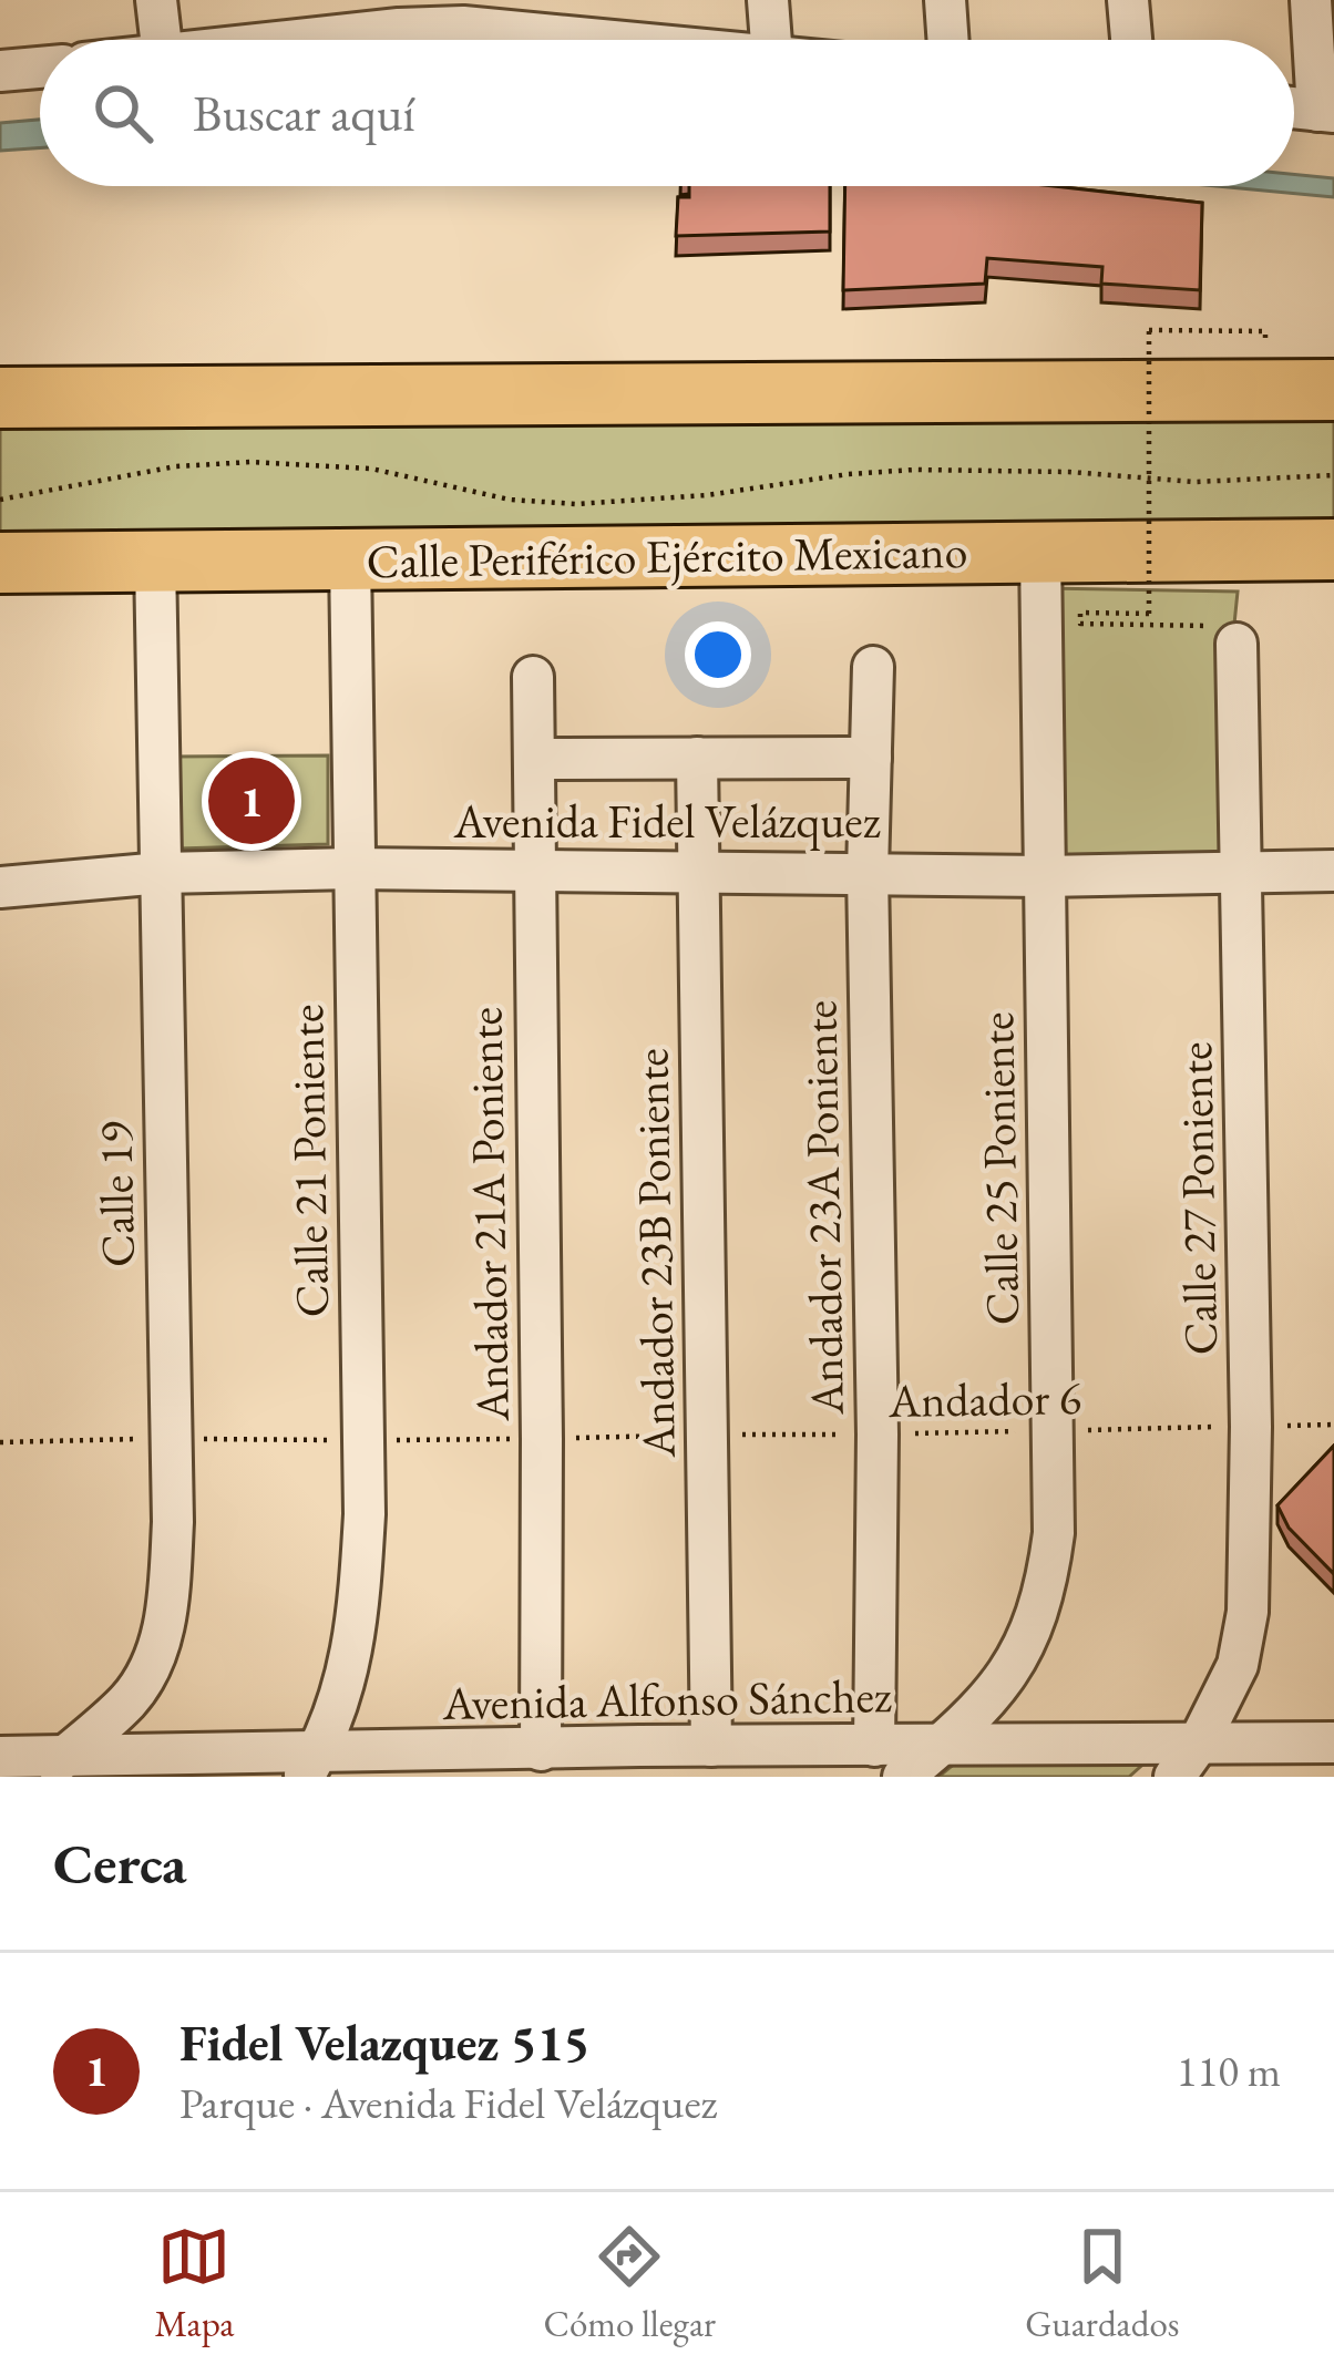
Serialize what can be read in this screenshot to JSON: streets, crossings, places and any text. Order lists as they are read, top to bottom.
{
  "streets": {
    "highway": ["Calle Periférico Ejército Mexicano"],
    "street": [
      "Avenida Fidel Velázquez",
      "Calle 21 Poniente",
      "Calle 25 Poniente",
      "Calle 19",
      "Calle 27 Poniente",
      "Andador 23A Poniente",
      "Andador 21A Poniente",
      "Andador 23B Poniente",
      "Avenida Alfonso Sánchez"
    ],
    "path": ["Andador 6"]
  },
  "crossings": [
    ["Calle Periférico Ejército Mexicano", "Calle 21 Poniente"],
    ["Calle Periférico Ejército Mexicano", "Calle 25 Poniente"],
    ["Calle Periférico Ejército Mexicano", "Calle 19"],
    ["Avenida Fidel Velázquez", "Calle 21 Poniente"],
    ["Avenida Fidel Velázquez", "Calle 25 Poniente"],
    ["Avenida Fidel Velázquez", "Calle 19"],
    ["Avenida Fidel Velázquez", "Calle 27 Poniente"],
    ["Avenida Fidel Velázquez", "Andador 23A Poniente"],
    ["Avenida Fidel Velázquez", "Andador 21A Poniente"],
    ["Avenida Fidel Velázquez", "Andador 23B Poniente"],
    ["Calle 21 Poniente", "Andador 6"],
    ["Calle 21 Poniente", "Avenida Alfonso Sánchez"],
    ["Calle 25 Poniente", "Andador 6"],
    ["Calle 25 Poniente", "Avenida Alfonso Sánchez"],
    ["Calle 19", "Andador 6"],
    ["Calle 19", "Avenida Alfonso Sánchez"],
    ["Calle 27 Poniente", "Andador 6"],
    ["Calle 27 Poniente", "Avenida Alfonso Sánchez"],
    ["Andador 23A Poniente", "Andador 6"],
    ["Andador 23A Poniente", "Avenida Alfonso Sánchez"],
    ["Andador 21A Poniente", "Andador 6"],
    ["Andador 21A Poniente", "Avenida Alfonso Sánchez"],
    ["Andador 23B Poniente", "Andador 6"],
    ["Andador 23B Poniente", "Avenida Alfonso Sánchez"]
  ],
  "page": {
    "search": "Buscar aquí",
    "pins": "1",
    "heading": "Cerca",
    "list": [
      {
        "mark": "1",
        "name": "Fidel Velazquez 515",
        "note": "Parque · Avenida Fidel Velázquez",
        "value": "110 m"
      }
    ],
    "nav": ["Mapa", "Cómo llegar", "Guardados"]
  }
}
